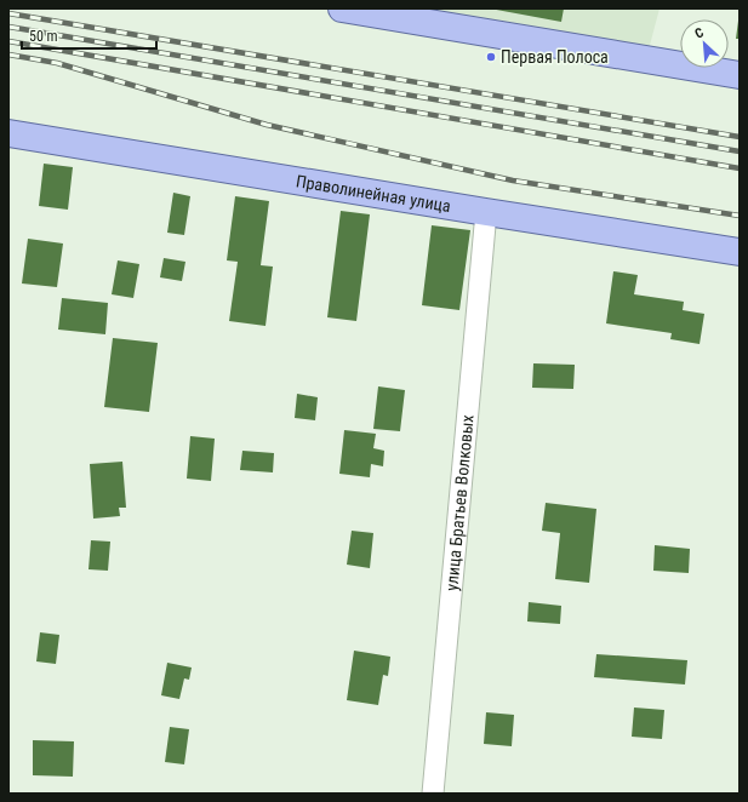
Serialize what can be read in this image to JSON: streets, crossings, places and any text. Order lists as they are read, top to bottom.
{
  "streets": {
    "main road": ["Праволинейная улица"],
    "street": ["улица Братьев Волковых"]
  },
  "crossings": [
    ["Праволинейная улица", "улица Братьев Волковых"]
  ],
  "places": ["Первая Полоса"],
  "scale_bar": "50 m",
  "north": "top left"
}
